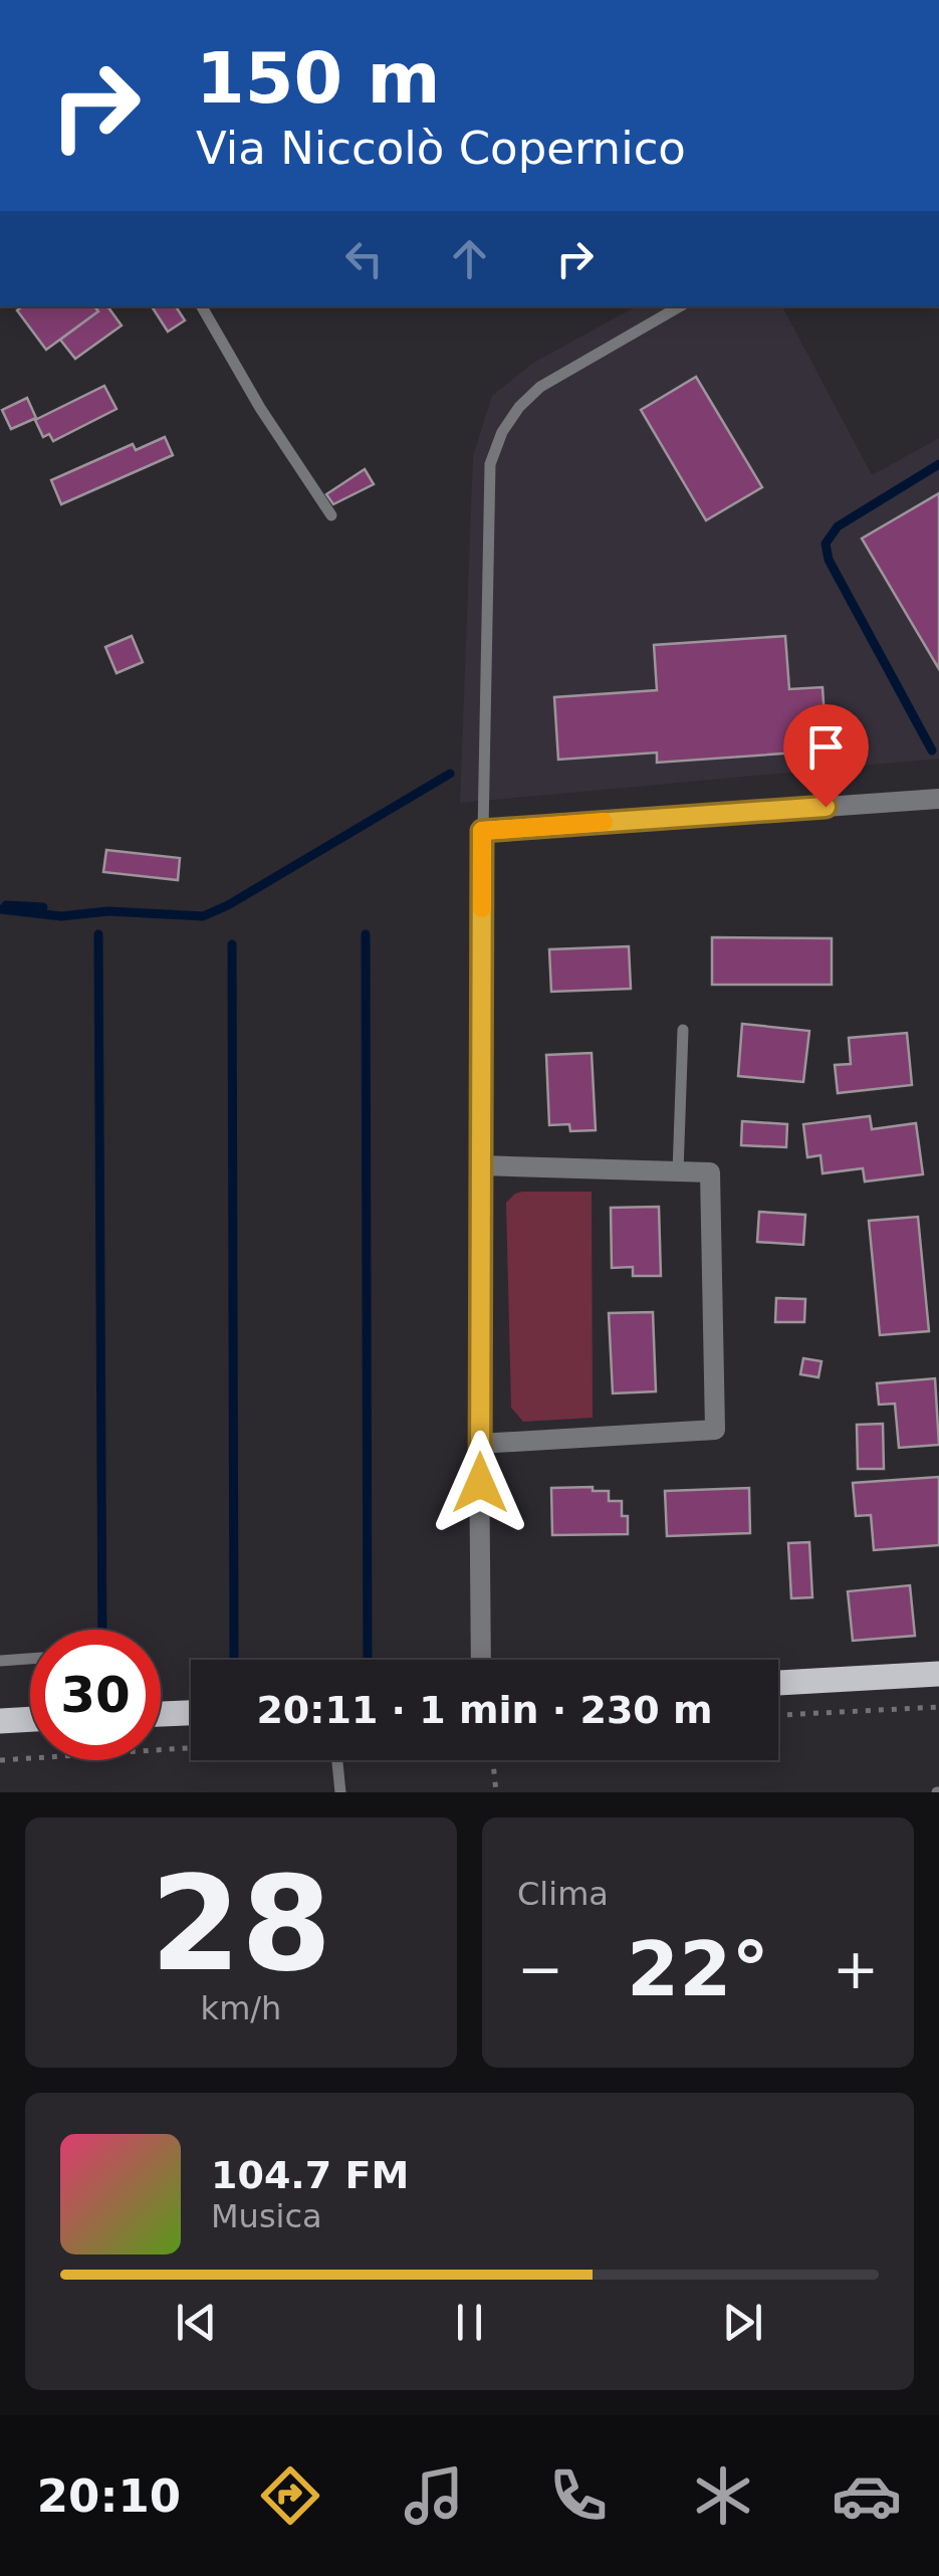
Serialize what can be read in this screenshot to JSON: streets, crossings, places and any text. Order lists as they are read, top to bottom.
{
  "page": {
    "turn": ["150 m", "Via Niccolò Copernico"],
    "limit": "30",
    "trip": "20:11 · 1 min · 230 m",
    "tile": [
      ["28", "km/h"],
      "Clima"
    ],
    "heat": ["−", "22°", "+"],
    "song": ["104.7 FM", "Musica"],
    "tabs": "20:10"
  }
}
